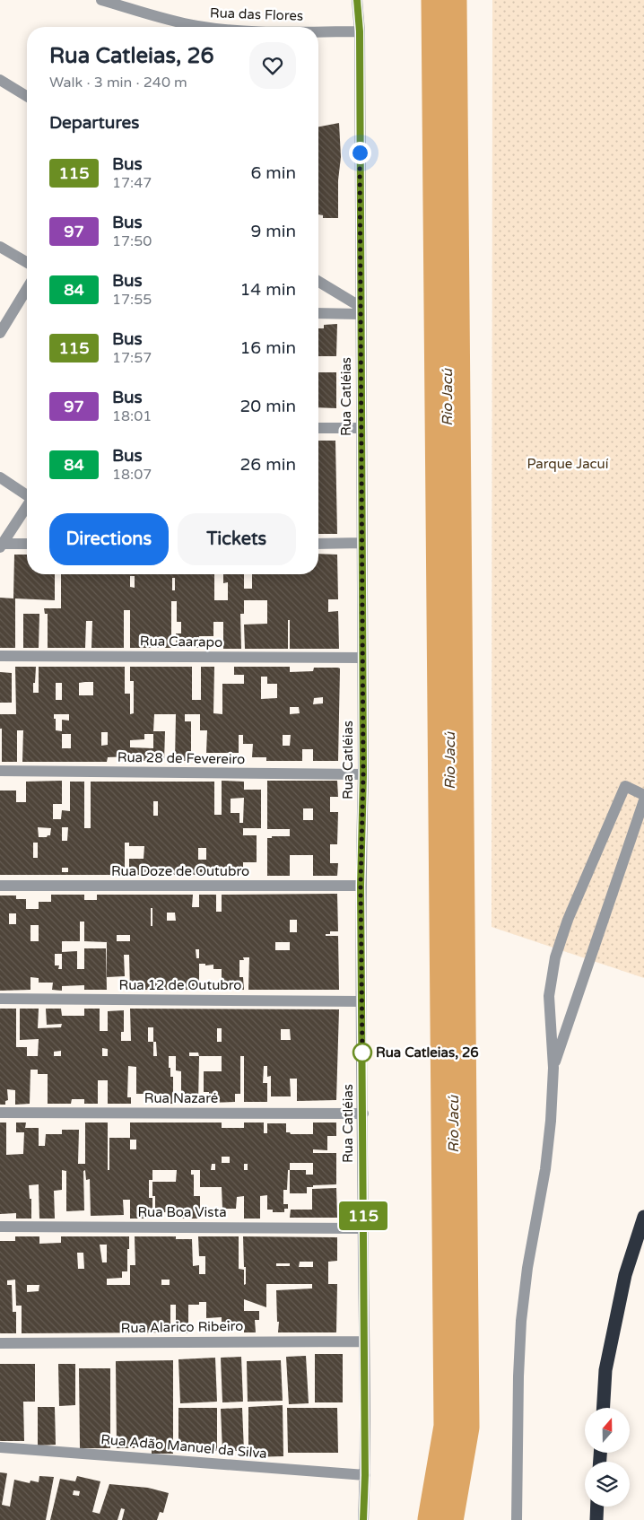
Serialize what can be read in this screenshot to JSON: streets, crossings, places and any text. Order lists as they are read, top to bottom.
{
  "streets": {
    "street": [
      "Rua das Flores",
      "Rua Catléias",
      "Rua Caarapo",
      "Rua 28 de Fevereiro",
      "Rua Doze de Outubro",
      "Rua 12 de Outubro",
      "Rua Nazaré",
      "Rua Boa Vista",
      "Rua Alarico Ribeiro",
      "Rua Adão Manuel da Silva"
    ]
  },
  "crossings": [
    ["Rua das Flores", "Rua Catléias"],
    ["Rua Catléias", "Rua Caarapo"],
    ["Rua Catléias", "Rua 28 de Fevereiro"],
    ["Rua Catléias", "Rua Doze de Outubro"],
    ["Rua Catléias", "Rua 12 de Outubro"],
    ["Rua Catléias", "Rua Nazaré"],
    ["Rua Catléias", "Rua Boa Vista"],
    ["Rua Catléias", "Rua Alarico Ribeiro"],
    ["Rua Catléias", "Rua Adão Manuel da Silva"]
  ],
  "water": ["Rio Jacú"],
  "parks": ["Parque Jacuí"],
  "places": ["Rua Catleias, 26"],
  "lines": ["bus line 115"],
  "north": "top",
  "page": {
    "on_map": "115",
    "heading": [
      ["Rua Catleias, 26", "Walk · 3 min · 240 m"],
      "Departures"
    ],
    "list": [
      {
        "mark": "115",
        "name": "Bus",
        "note": "17:47",
        "value": "6 min"
      },
      {
        "mark": "97",
        "name": "Bus",
        "note": "17:50",
        "value": "9 min"
      },
      {
        "mark": "84",
        "name": "Bus",
        "note": "17:55",
        "value": "14 min"
      },
      {
        "mark": "115",
        "name": "Bus",
        "note": "17:57",
        "value": "16 min"
      },
      {
        "mark": "97",
        "name": "Bus",
        "note": "18:01",
        "value": "20 min"
      },
      {
        "mark": "84",
        "name": "Bus",
        "note": "18:07",
        "value": "26 min"
      }
    ],
    "buttons": ["Directions", "Tickets"]
  }
}
